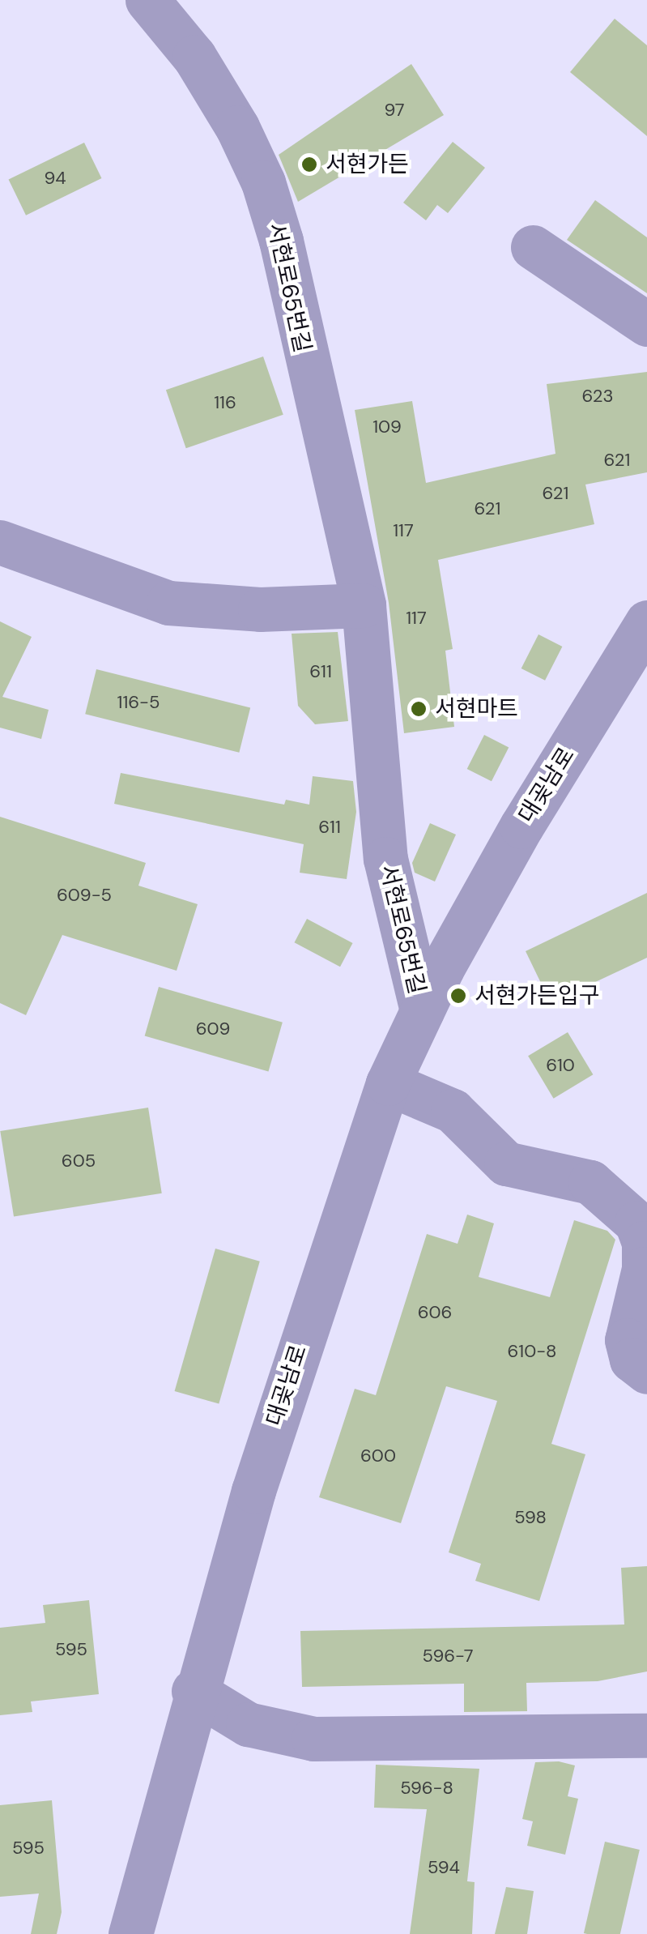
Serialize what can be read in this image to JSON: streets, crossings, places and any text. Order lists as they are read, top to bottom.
{
  "streets": {
    "street": ["서현로65번길", "대곶남로"]
  },
  "crossings": [
    ["서현로65번길", "대곶남로"]
  ],
  "places": ["서현가든", "서현마트", "서현가든입구"],
  "house_numbers": [
    "97",
    "94",
    "623",
    "116",
    "109",
    "621",
    "621",
    "621",
    "117",
    "117",
    "611",
    "116-5",
    "611",
    "609-5",
    "609",
    "610",
    "605",
    "606",
    "610-8",
    "600",
    "598",
    "595",
    "596-7",
    "596-8",
    "595",
    "594"
  ]
}
